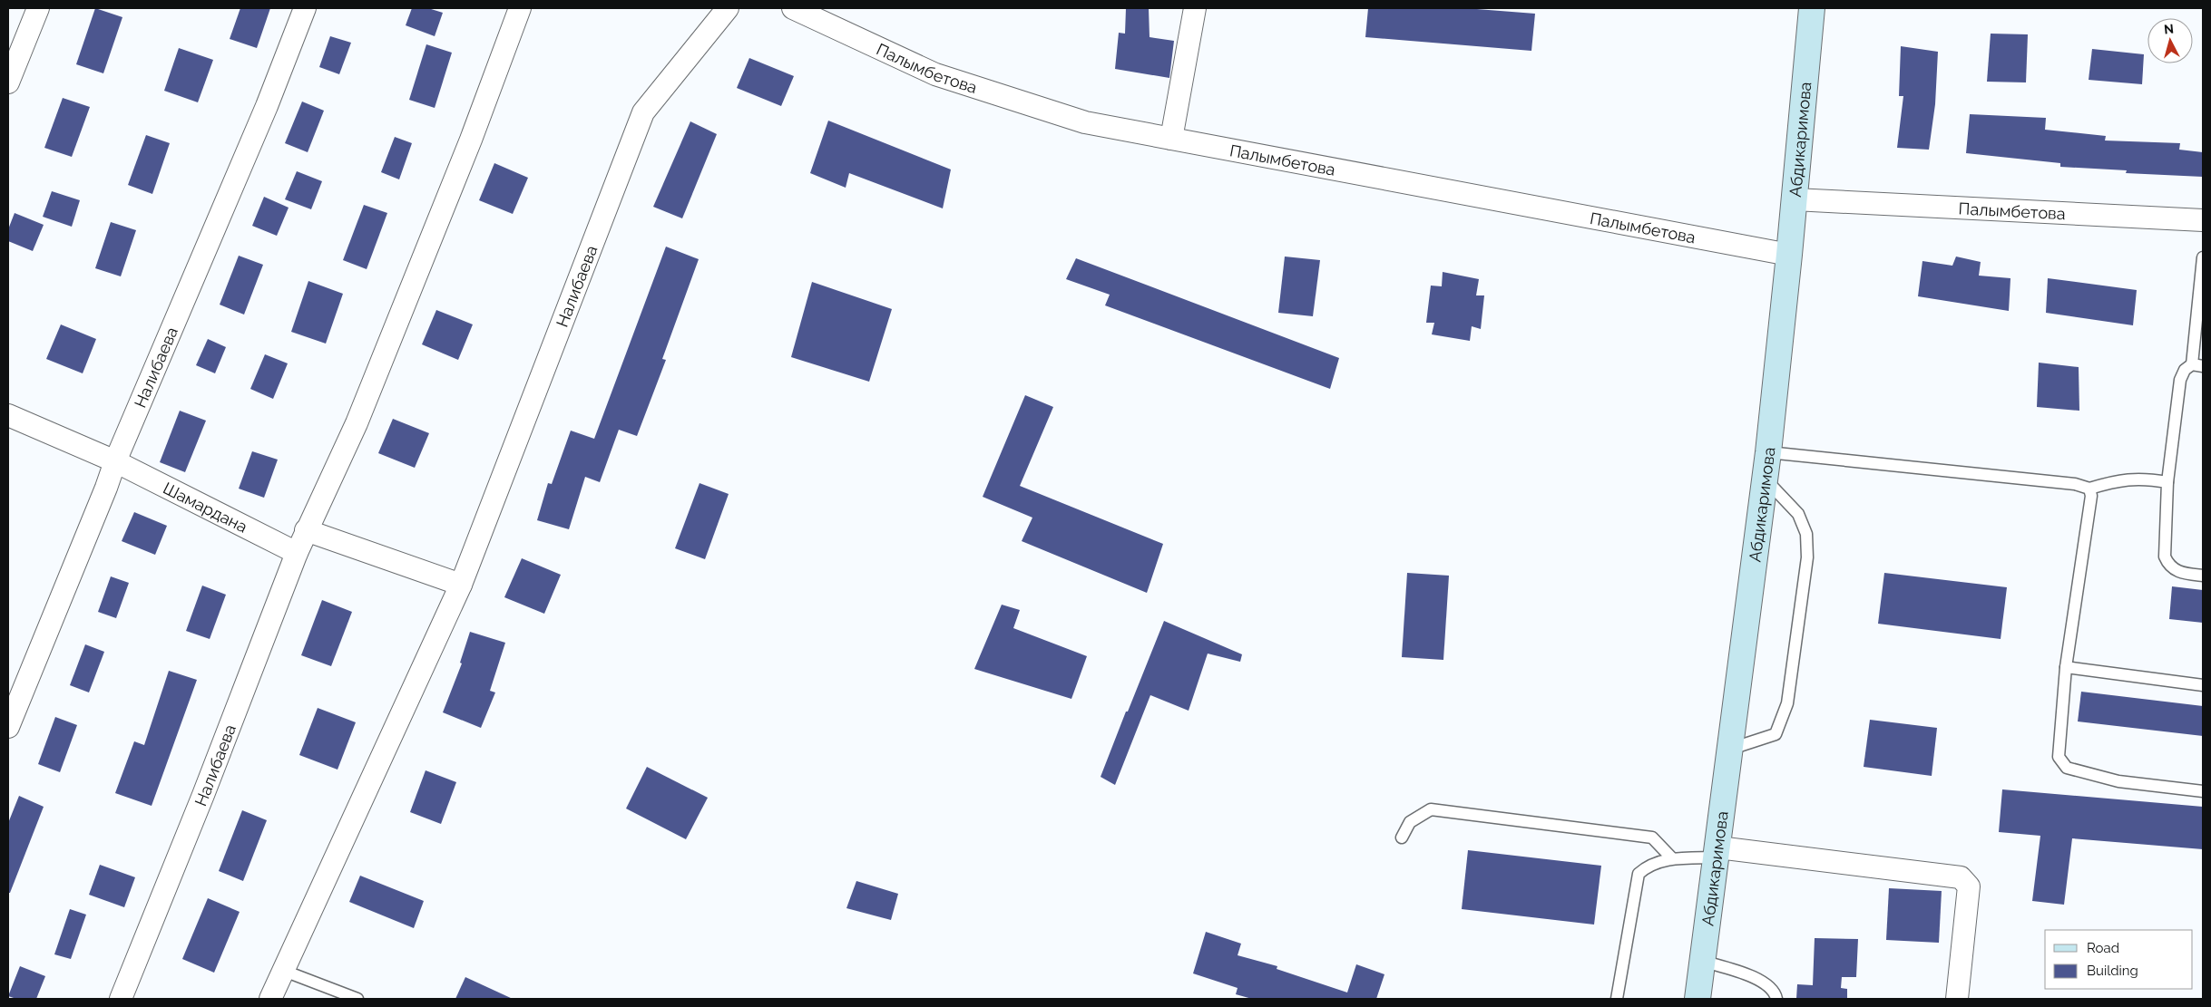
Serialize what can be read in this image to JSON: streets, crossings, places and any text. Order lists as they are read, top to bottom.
{
  "streets": {
    "main road": ["Абдикаримова"],
    "street": ["Палымбетова", "Налибаева", "Шамардана"]
  },
  "crossings": [
    ["Палымбетова", "Абдикаримова"],
    ["Налибаева", "Шамардана"]
  ],
  "legend": ["Road", "Building"],
  "north": "top"
}
